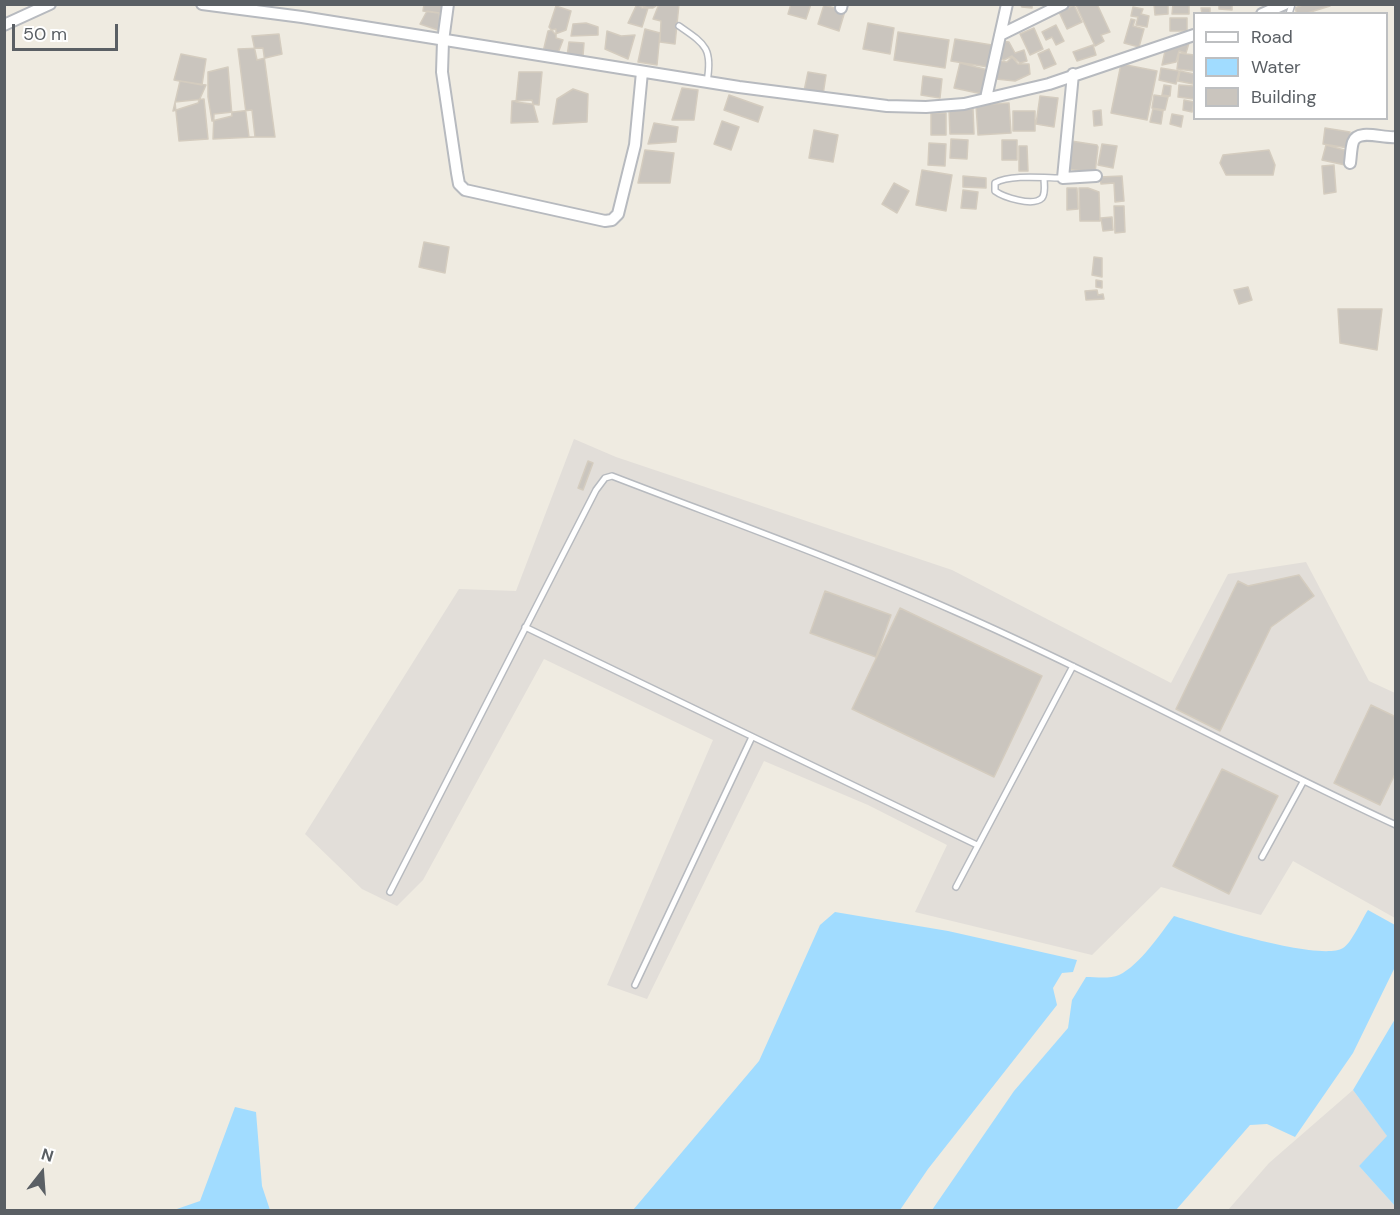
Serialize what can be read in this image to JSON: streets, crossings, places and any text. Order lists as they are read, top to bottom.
{
  "legend": ["Road", "Water", "Building"],
  "scale_bar": "50 m",
  "north": "top"
}
